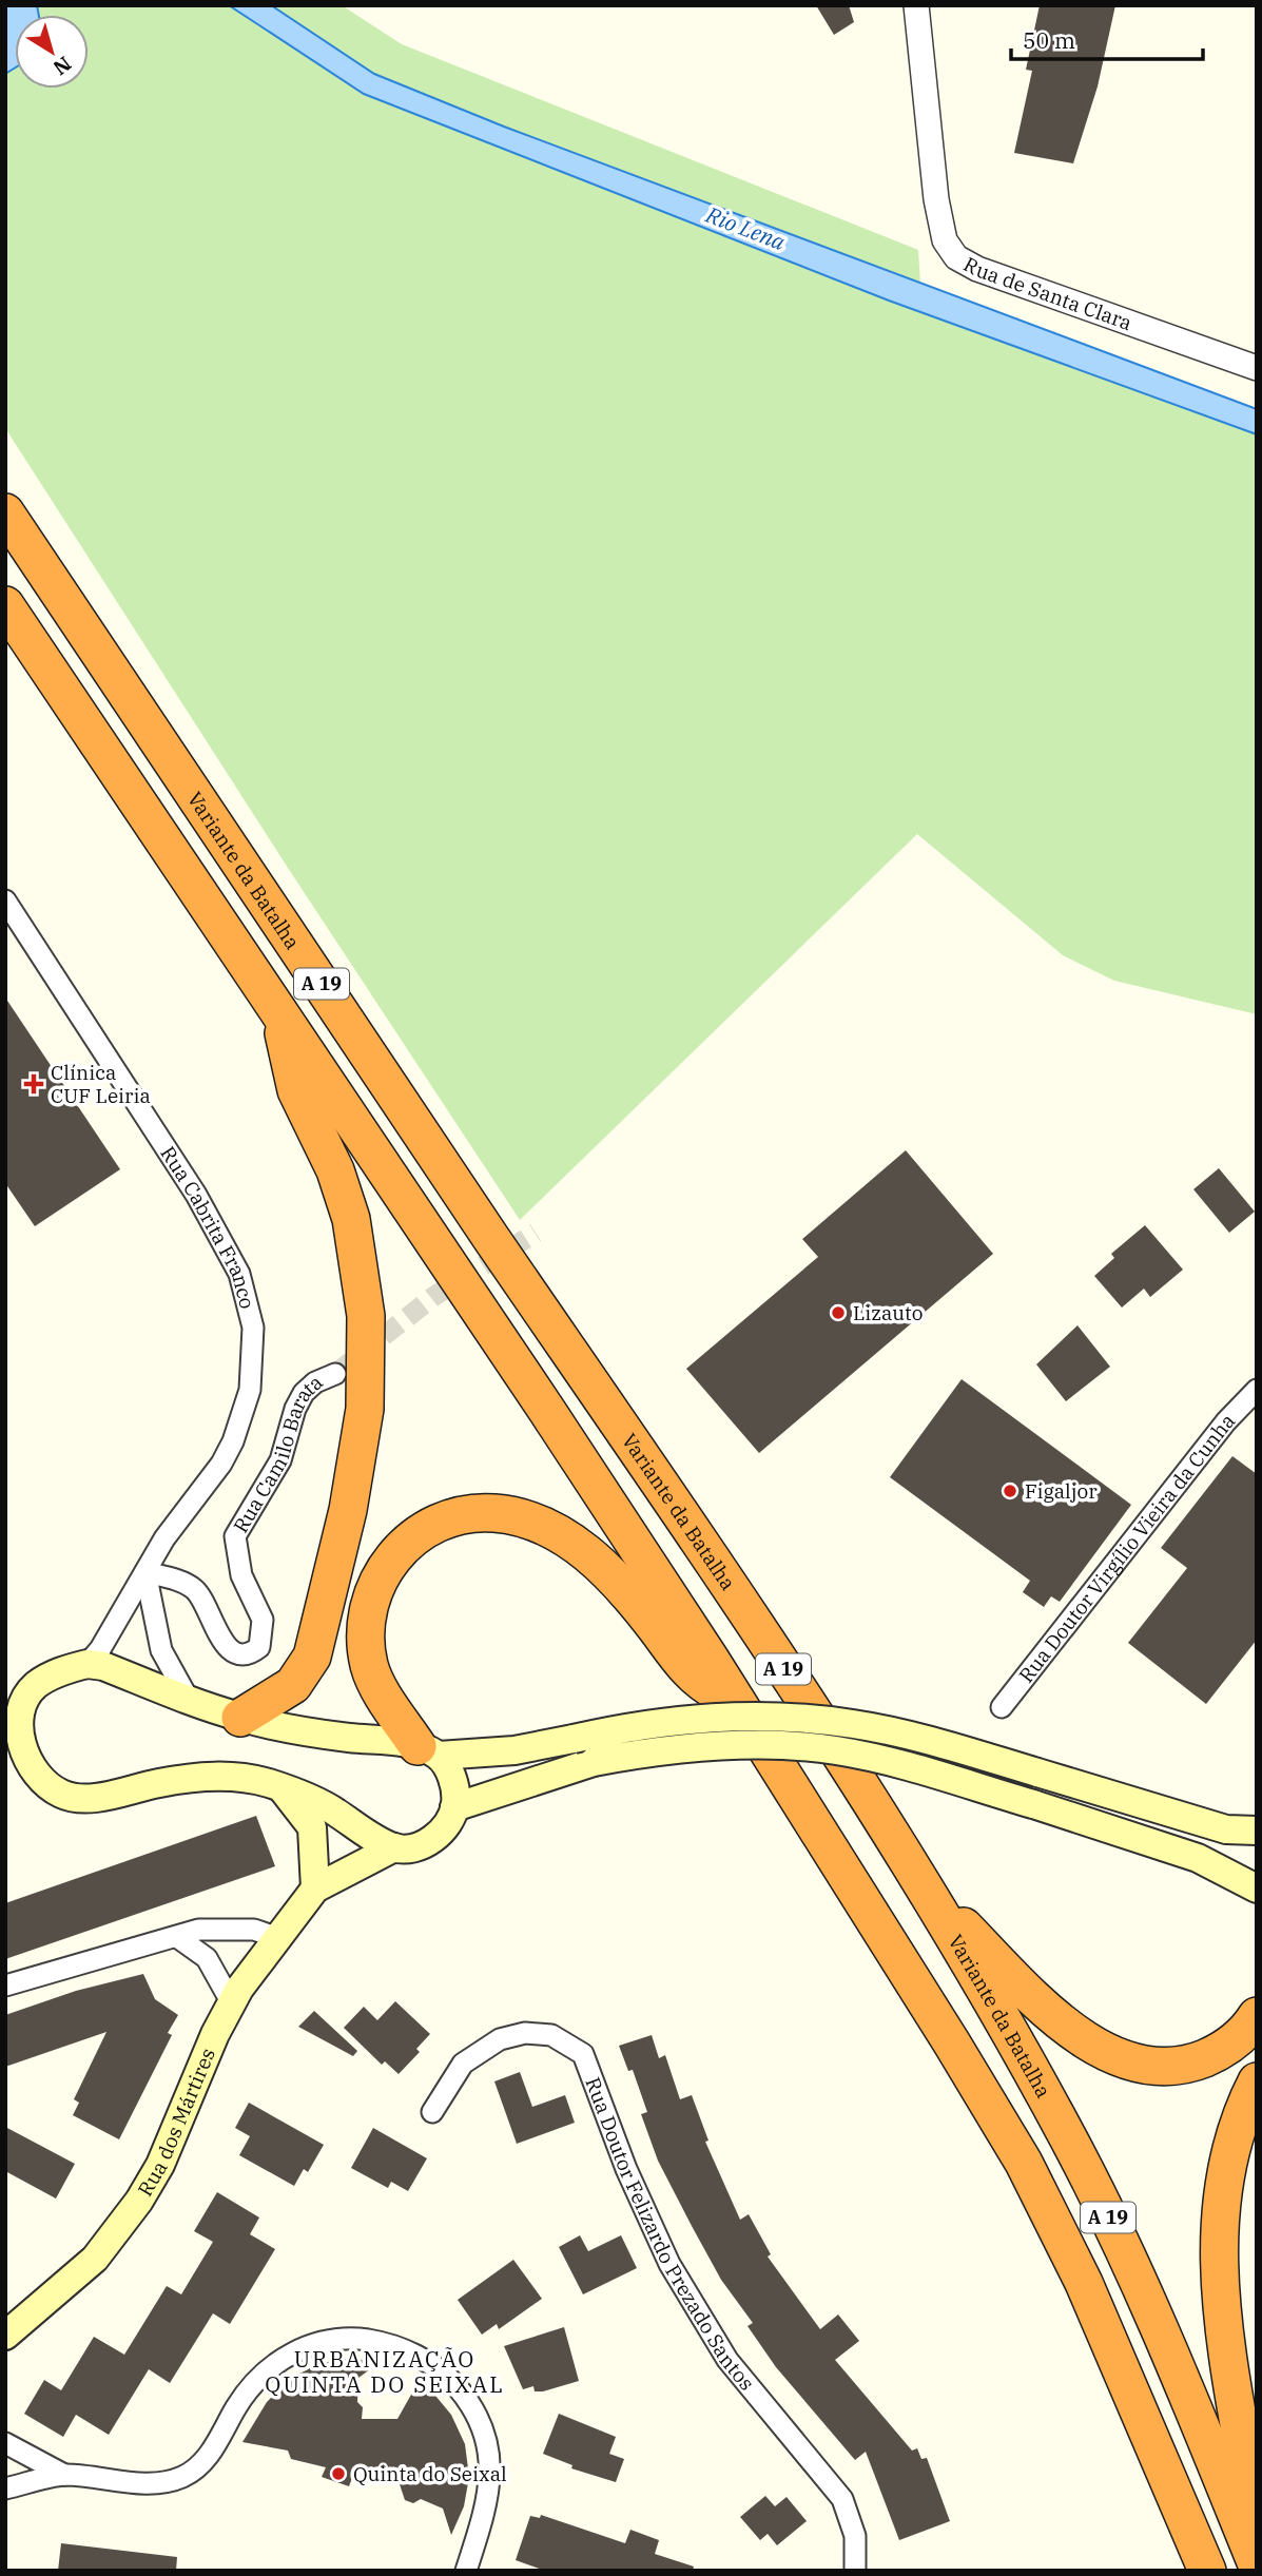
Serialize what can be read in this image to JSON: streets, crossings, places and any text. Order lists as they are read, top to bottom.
{
  "streets": {
    "highway": ["Variante da Batalha", "A 19"],
    "main road": ["Rua dos Mártires"],
    "street": [
      "Rua de Santa Clara",
      "Rua Cabrita Franco",
      "Rua Camilo Barata",
      "Rua Doutor Virgílio Vieira da Cunha",
      "Rua Doutor Felizardo Prezado Santos"
    ]
  },
  "crossings": [
    ["Rua Cabrita Franco", "Rua Camilo Barata"]
  ],
  "districts": ["URBANIZAÇÃO QUINTA DO SEIXAL"],
  "water": ["Rio Lena"],
  "places": {
    "health": ["Clínica CUF Leiria"],
    "other": ["Lizauto", "Figaljor", "Quinta do Seixal"]
  },
  "scale_bar": "50 m",
  "north": "bottom right"
}
